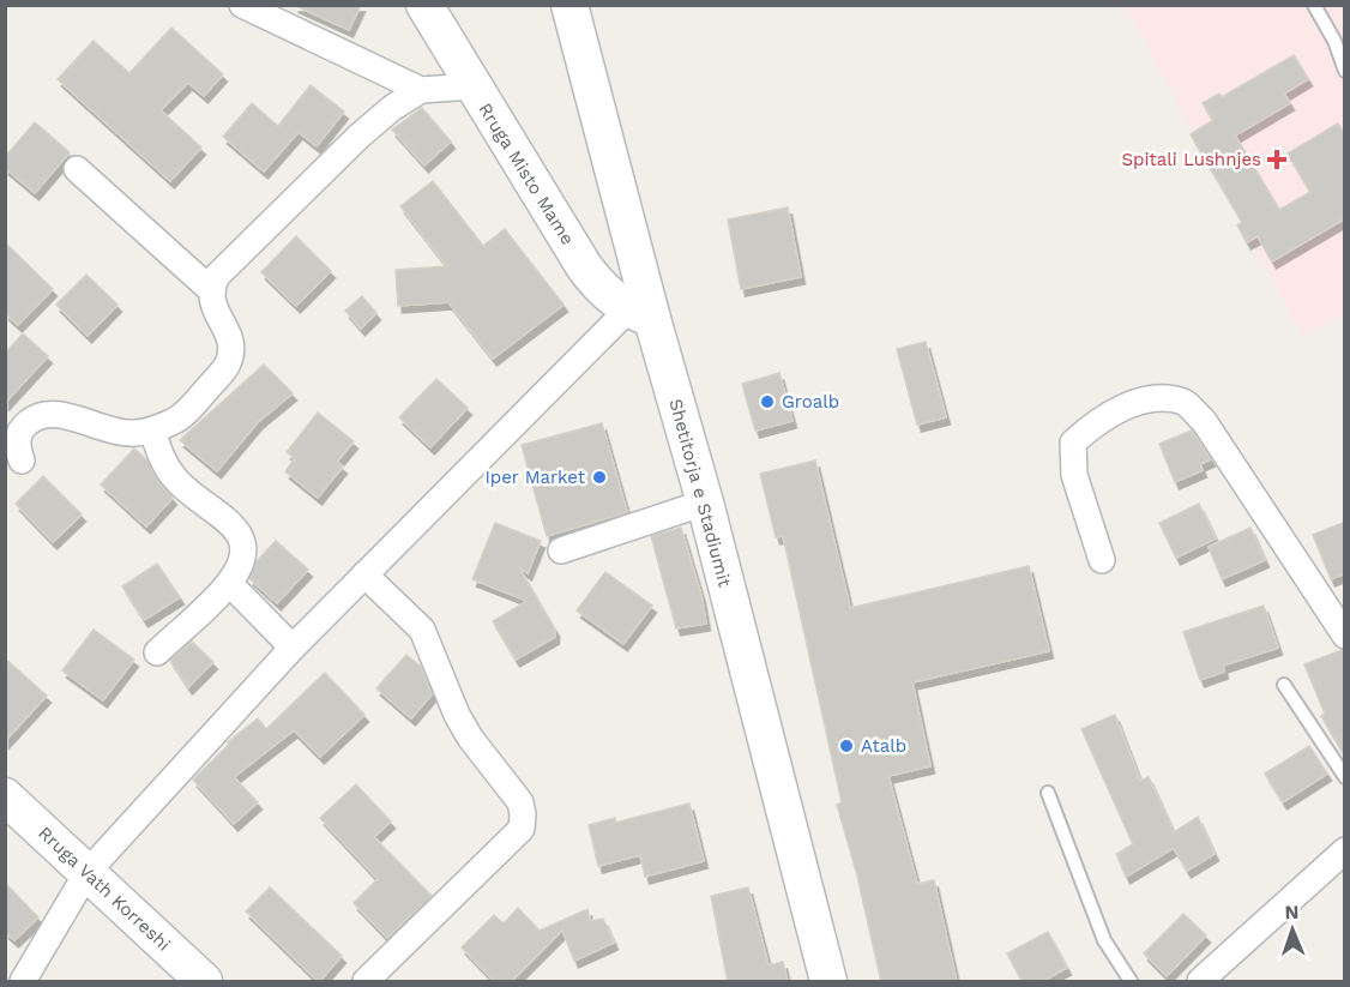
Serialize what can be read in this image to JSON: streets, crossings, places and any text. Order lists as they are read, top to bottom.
{
  "streets": {
    "main road": ["Rruga Misto Mame", "Shetitorja e Stadiumit", "Rruga Vath Korreshi"]
  },
  "crossings": [
    ["Rruga Misto Mame", "Shetitorja e Stadiumit"]
  ],
  "places": {
    "health": ["Spitali Lushnjes"],
    "other": ["Groalb", "Iper Market", "Atalb"]
  },
  "north": "top"
}
